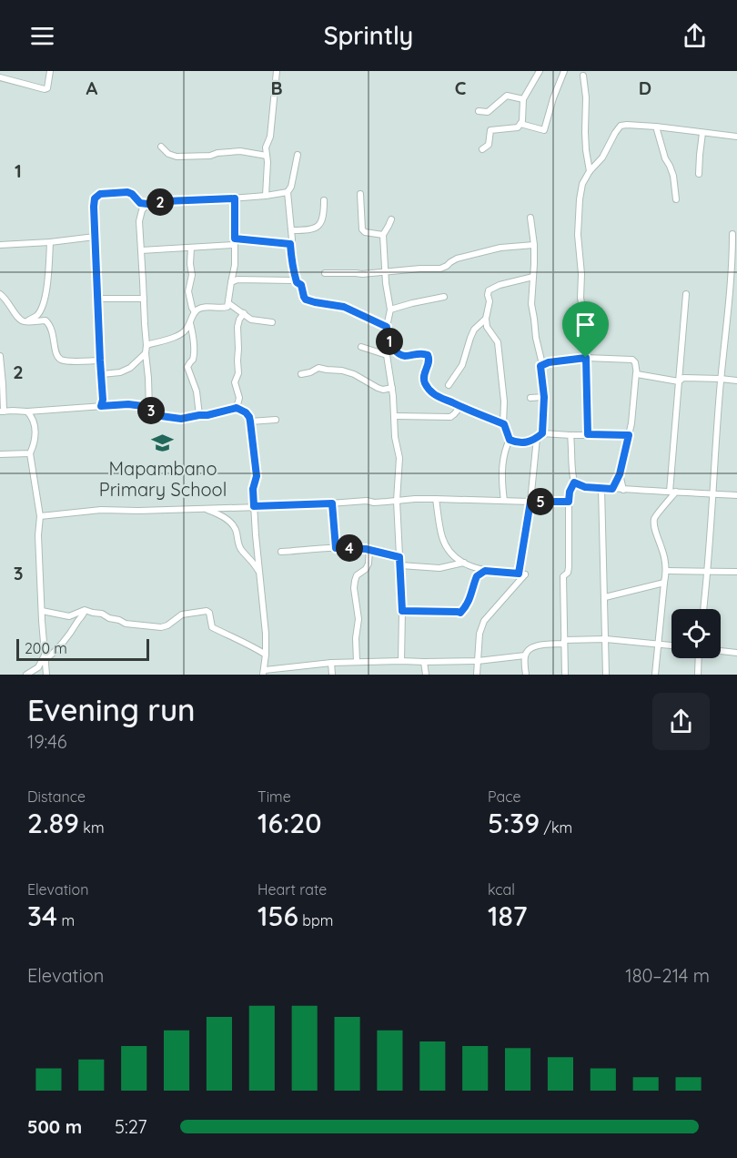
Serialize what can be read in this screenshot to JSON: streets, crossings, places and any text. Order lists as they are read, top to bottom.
{
  "places": {
    "school or university": ["Mapambano Primary School"]
  },
  "scale_bar": "200 m",
  "page": {
    "header": "Sprintly",
    "pins": [
      "2",
      "1",
      "3",
      "5",
      "4"
    ],
    "scale": "200 m",
    "heading": ["Evening run", "19:46"],
    "stats": [
      ["Distance", "2.89 km"],
      ["Time", "16:20"],
      ["Pace", "5:39 /km"],
      ["Elevation", "34 m"],
      ["Heart rate", "156 bpm"],
      ["kcal", "187"]
    ],
    "chart": ["Elevation", "180–214 m"],
    "list": [
      {
        "name": "500 m",
        "note": "5:27"
      }
    ]
  },
  "grid": {
    "columns": [
      "A",
      "B",
      "C",
      "D"
    ],
    "rows": ["1", "2", "3"]
  }
}
